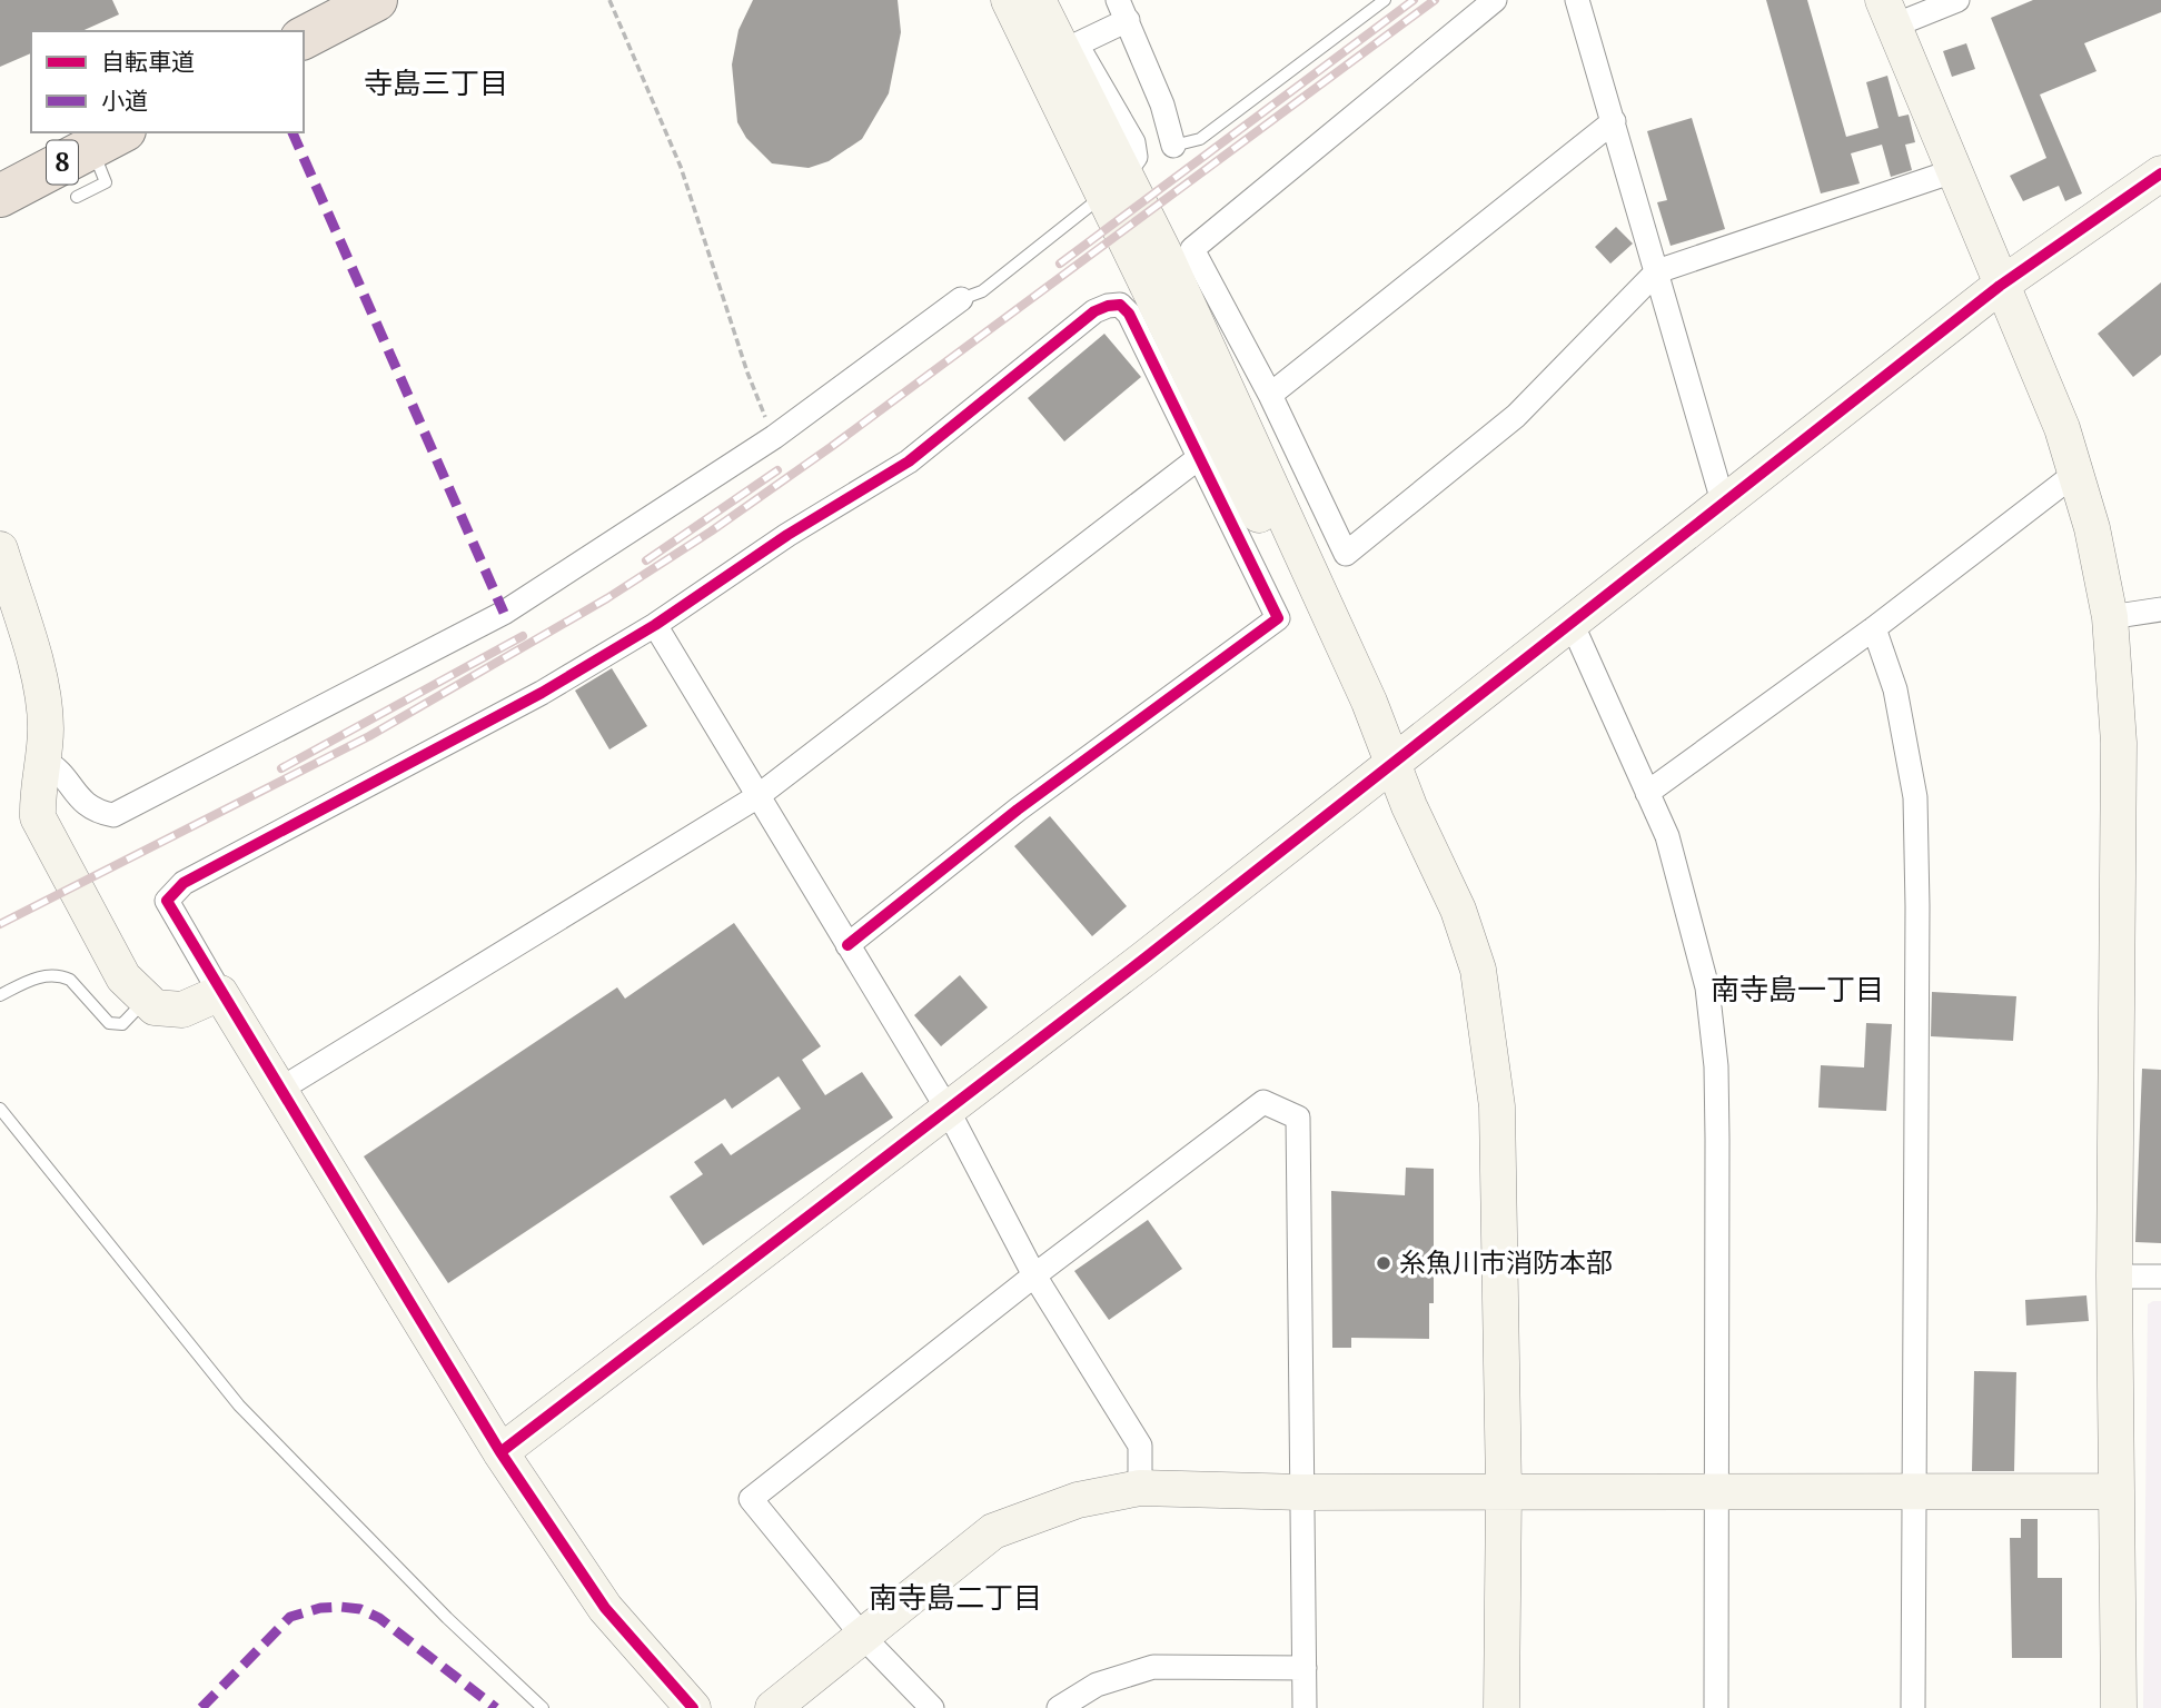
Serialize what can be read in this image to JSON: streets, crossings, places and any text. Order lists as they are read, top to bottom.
{
  "streets": {
    "highway": ["8"]
  },
  "districts": ["寺島三丁目", "南寺島一丁目", "南寺島二丁目"],
  "places": ["糸魚川市消防本部"],
  "legend": ["自転車道", "小道"]
}
